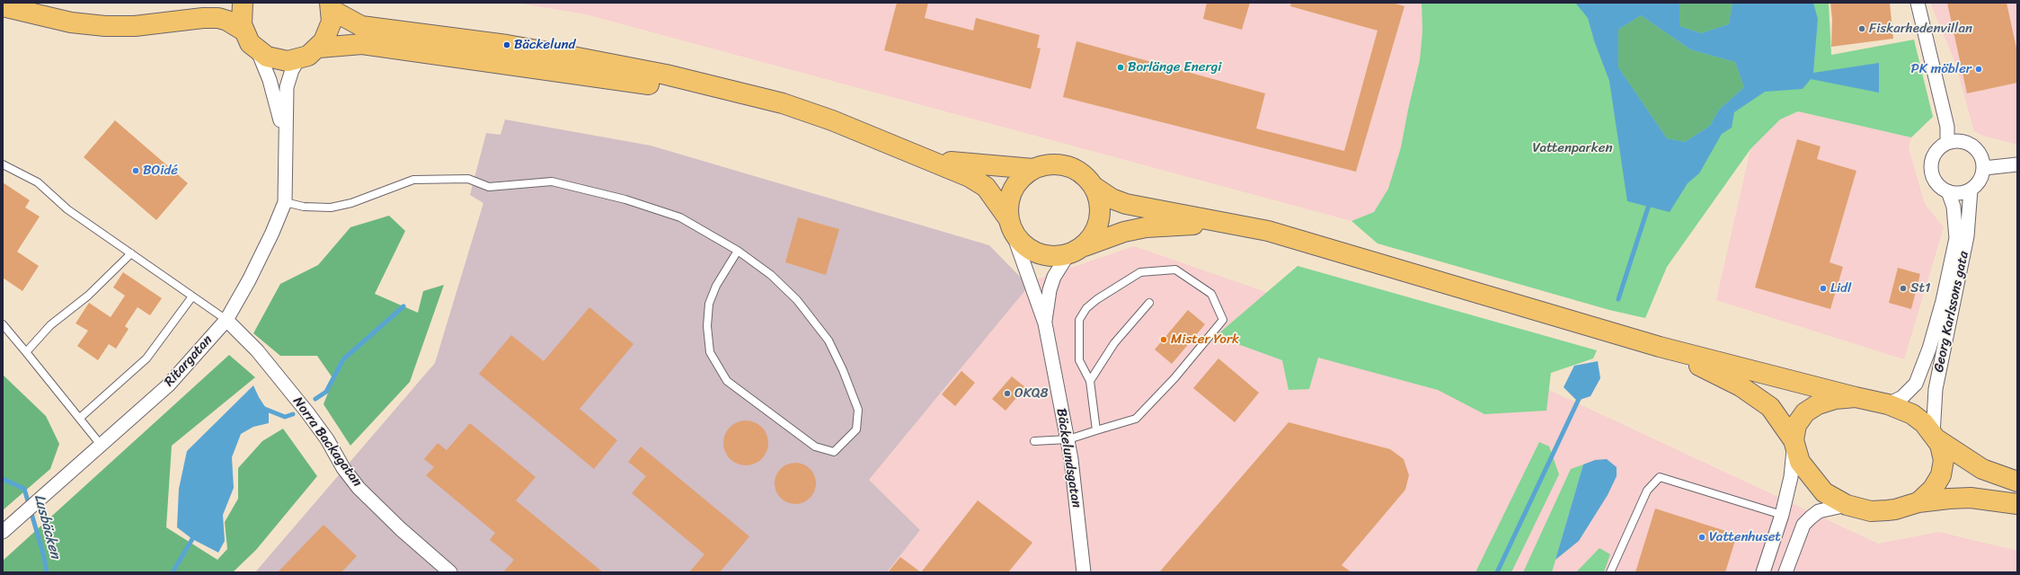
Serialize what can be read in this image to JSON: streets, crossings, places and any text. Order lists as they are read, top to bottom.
{
  "streets": {
    "street": [
      "Georg Karlssons gata",
      "Ritargatan",
      "Norra Backagatan",
      "Bäckelundsgatan"
    ]
  },
  "crossings": [
    ["Ritargatan", "Norra Backagatan"]
  ],
  "water": ["Lusbäcken"],
  "parks": ["Vattenparken"],
  "places": [
    "Fiskarhedenvillan",
    "Bäckelund",
    "Borlänge Energi",
    "PK möbler",
    "BOidé",
    "Lidl",
    "St1",
    "Mister York",
    "OKQ8",
    "Vattenhuset"
  ]
}
